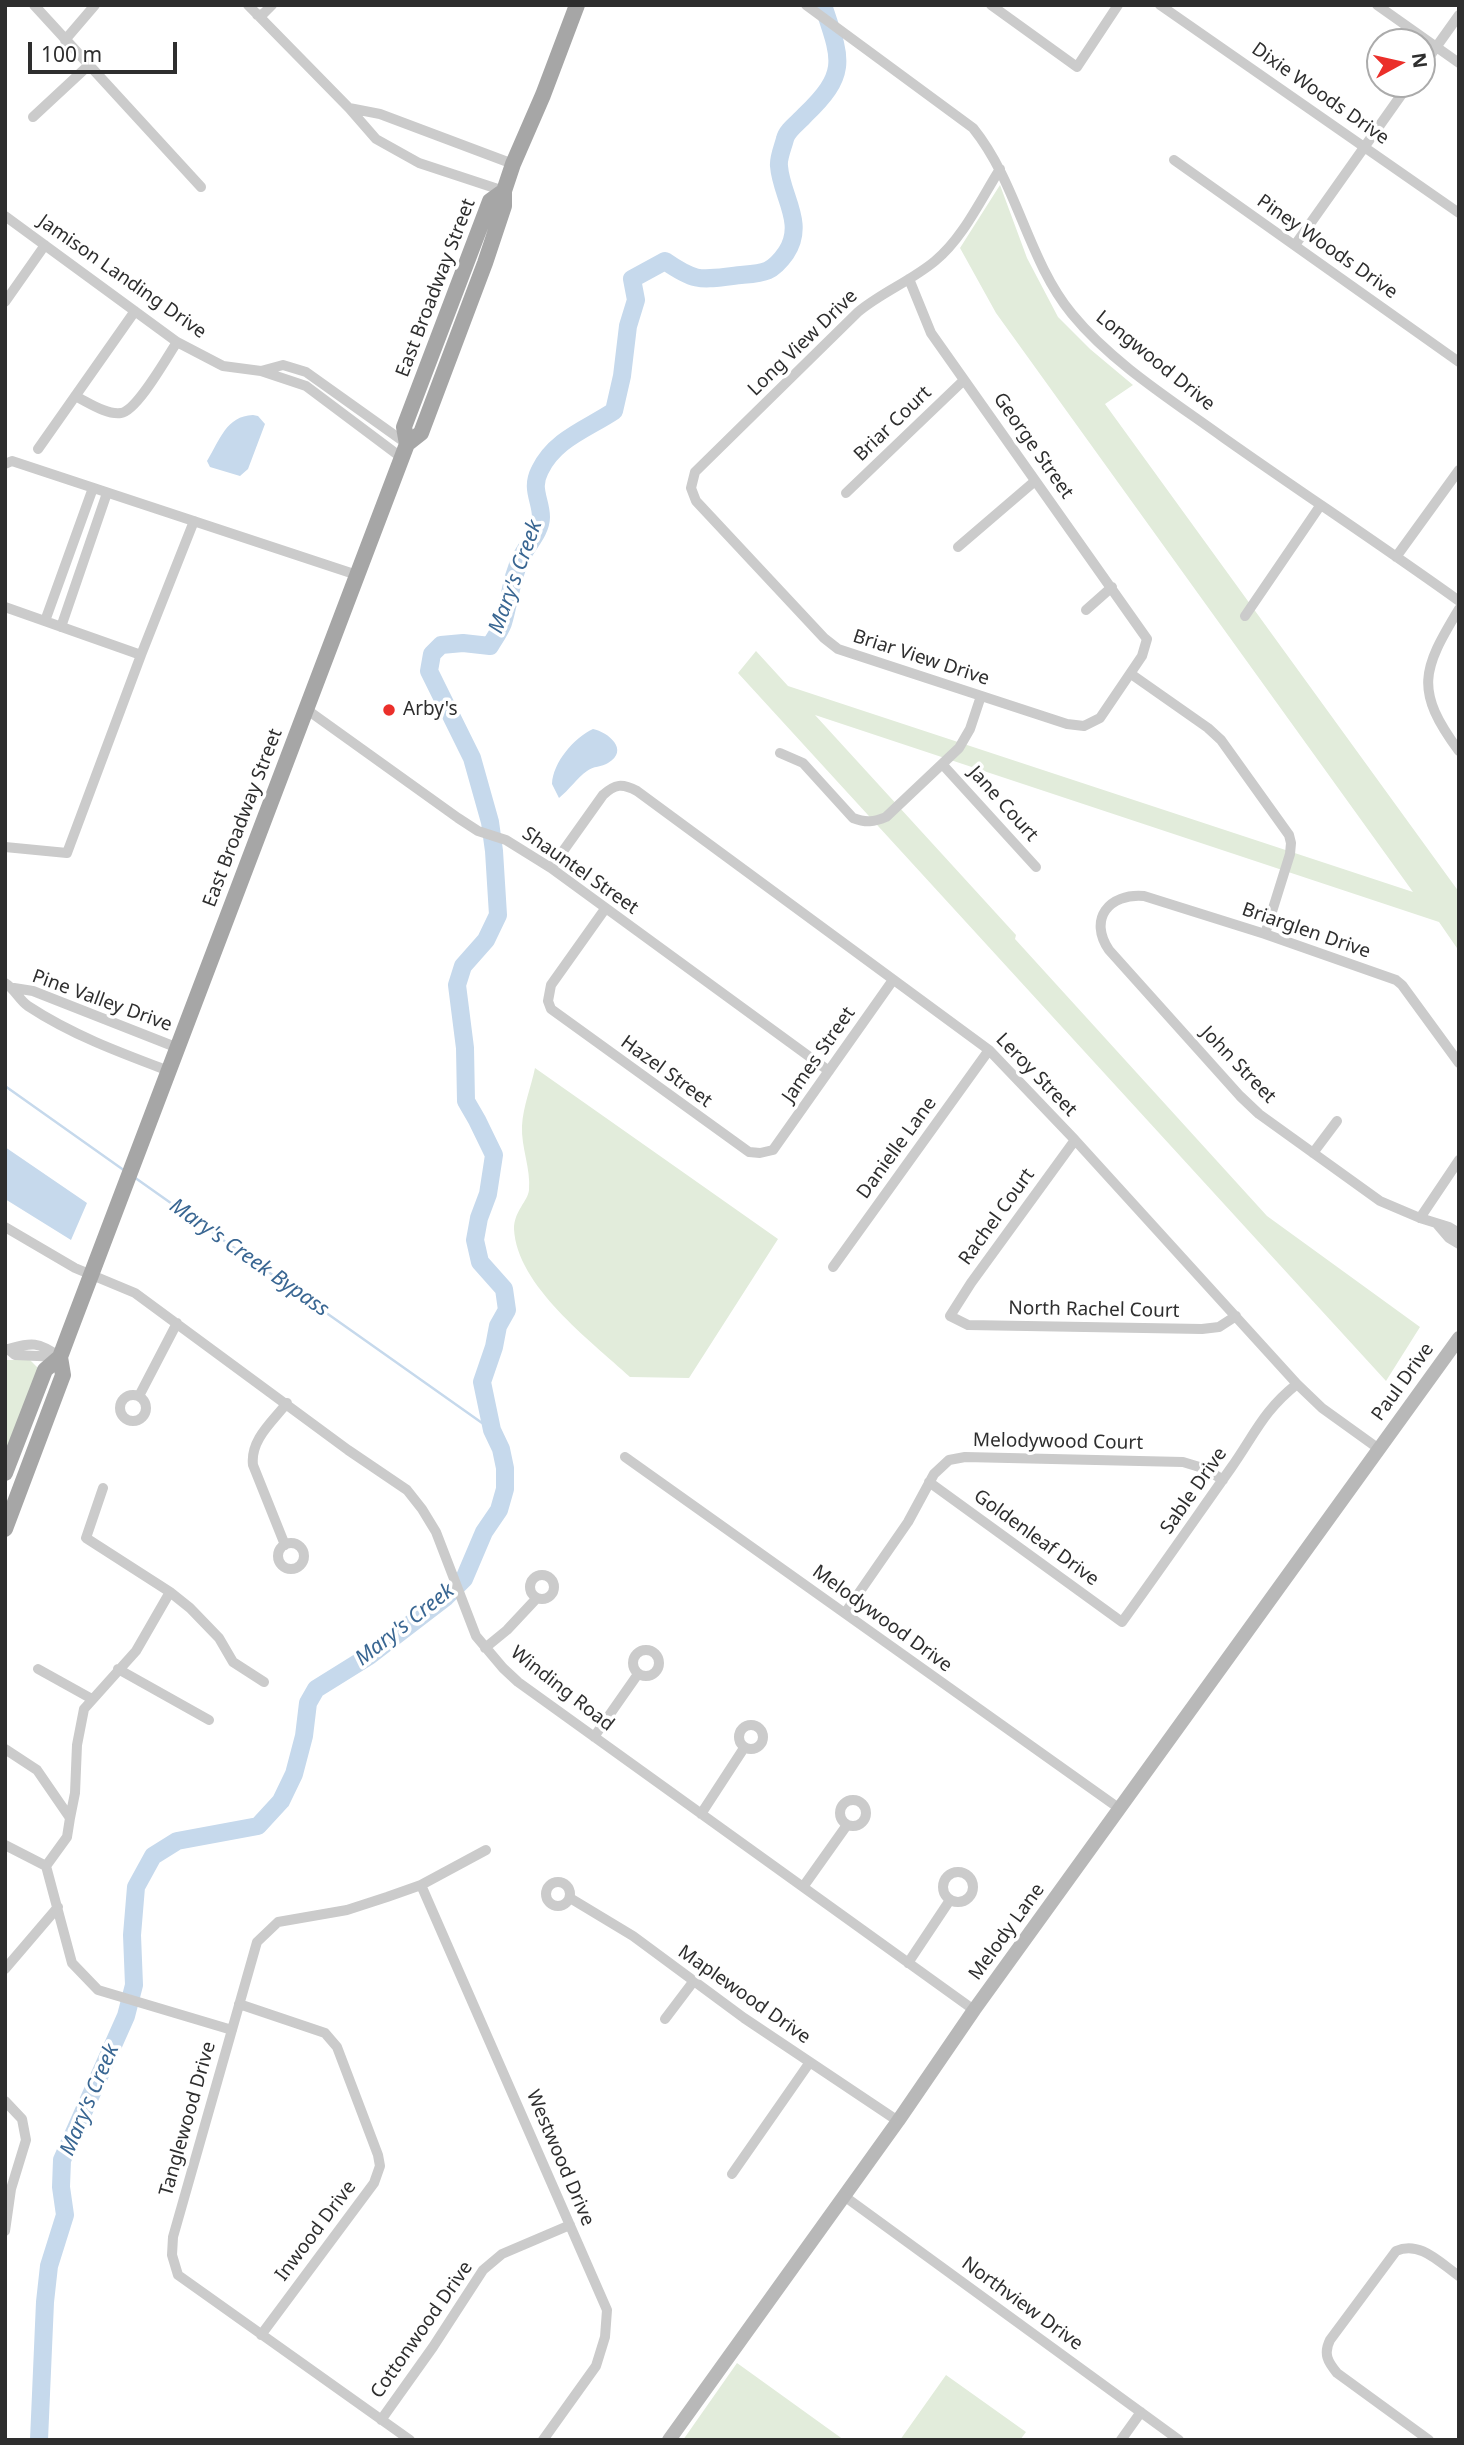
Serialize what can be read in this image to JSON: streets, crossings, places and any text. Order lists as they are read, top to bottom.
{
  "streets": {
    "main road": ["East Broadway Street"],
    "street": [
      "Dixie Woods Drive",
      "Piney Woods Drive",
      "Jamison Landing Drive",
      "Long View Drive",
      "Longwood Drive",
      "Briar Court",
      "George Street",
      "Briar View Drive",
      "Jane Court",
      "Shauntel Street",
      "Briarglen Drive",
      "Pine Valley Drive",
      "James Street",
      "John Street",
      "Hazel Street",
      "Leroy Street",
      "Danielle Lane",
      "Rachel Court",
      "North Rachel Court",
      "Paul Drive",
      "Melodywood Court",
      "Sable Drive",
      "Goldenleaf Drive",
      "Melodywood Drive",
      "Winding Road",
      "Melody Lane",
      "Maplewood Drive",
      "Tanglewood Drive",
      "Westwood Drive",
      "Inwood Drive",
      "Northview Drive",
      "Cottonwood Drive"
    ]
  },
  "crossings": [
    ["Jamison Landing Drive", "East Broadway Street"],
    ["East Broadway Street", "Shauntel Street"],
    ["East Broadway Street", "Pine Valley Drive"],
    ["East Broadway Street", "Winding Road"],
    ["Long View Drive", "Longwood Drive"],
    ["Long View Drive", "George Street"],
    ["Long View Drive", "Briar View Drive"],
    ["Briar Court", "George Street"],
    ["George Street", "Briar View Drive"],
    ["Shauntel Street", "James Street"],
    ["Shauntel Street", "Hazel Street"],
    ["Shauntel Street", "Leroy Street"],
    ["Briarglen Drive", "John Street"],
    ["James Street", "Hazel Street"],
    ["James Street", "Leroy Street"],
    ["Leroy Street", "Danielle Lane"],
    ["Leroy Street", "Rachel Court"],
    ["Leroy Street", "North Rachel Court"],
    ["Leroy Street", "Paul Drive"],
    ["Leroy Street", "Sable Drive"],
    ["Leroy Street", "Melody Lane"],
    ["Rachel Court", "North Rachel Court"],
    ["Paul Drive", "Melody Lane"],
    ["Melodywood Court", "Sable Drive"],
    ["Melodywood Court", "Goldenleaf Drive"],
    ["Melodywood Court", "Melodywood Drive"],
    ["Sable Drive", "Goldenleaf Drive"],
    ["Melodywood Drive", "Melody Lane"],
    ["Winding Road", "Melody Lane"],
    ["Melody Lane", "Maplewood Drive"],
    ["Melody Lane", "Northview Drive"],
    ["Tanglewood Drive", "Westwood Drive"],
    ["Tanglewood Drive", "Inwood Drive"],
    ["Tanglewood Drive", "Cottonwood Drive"],
    ["Westwood Drive", "Cottonwood Drive"]
  ],
  "water": ["Mary's Creek", "Mary's Creek Bypass"],
  "places": ["Arby's"],
  "scale_bar": "100 m",
  "north": "right"
}
